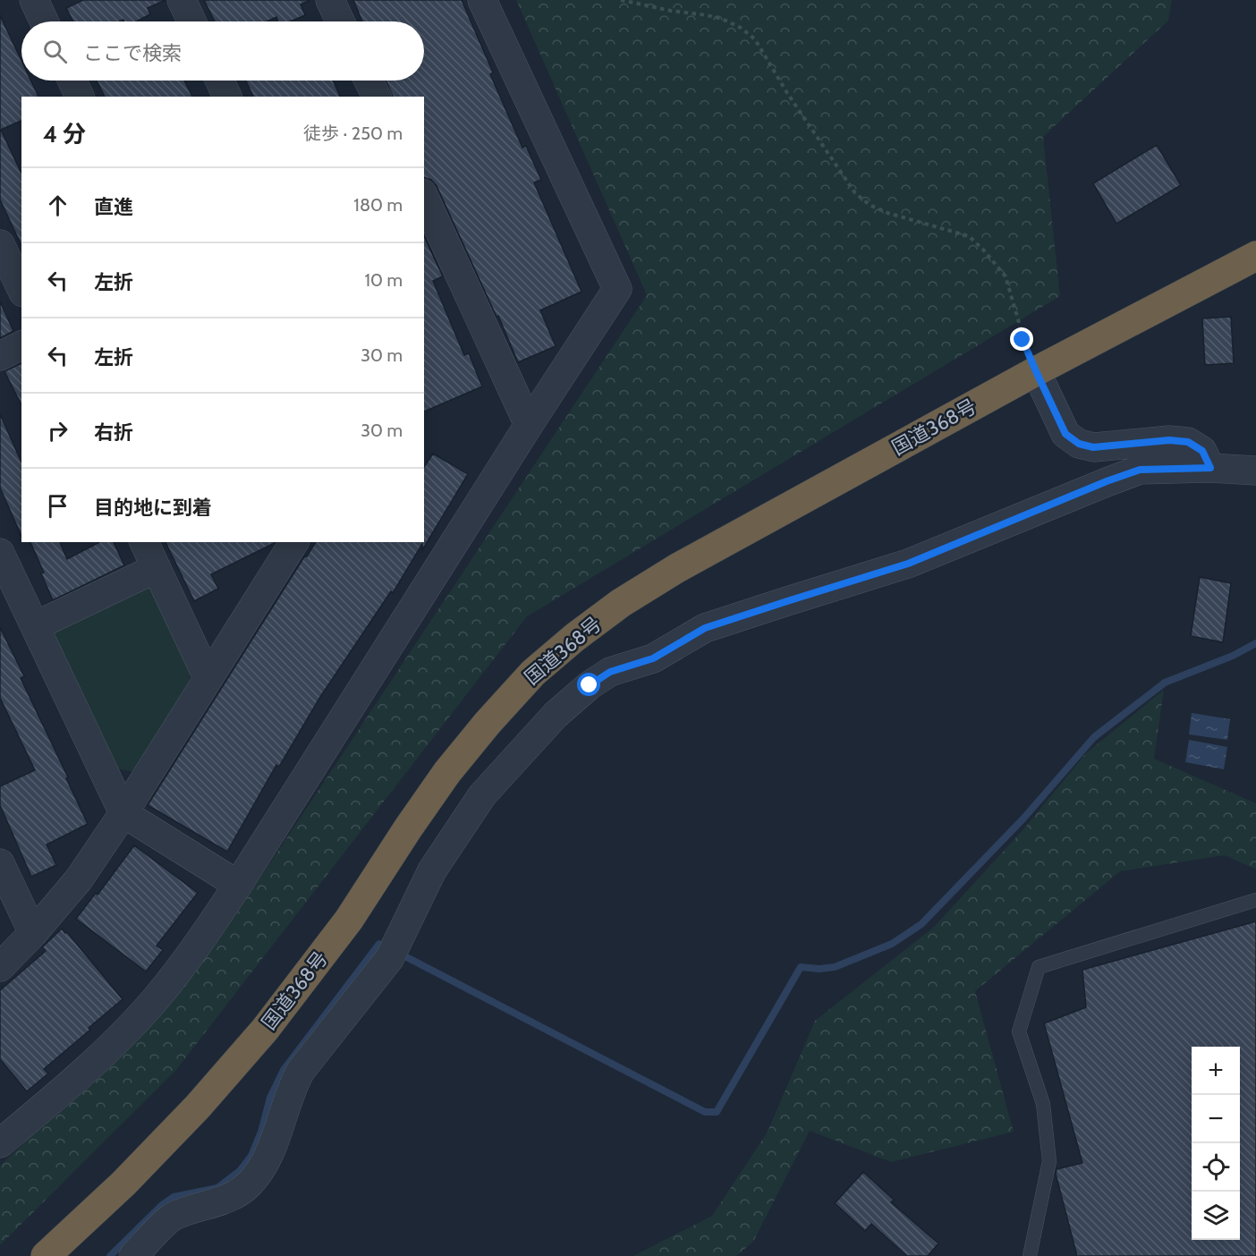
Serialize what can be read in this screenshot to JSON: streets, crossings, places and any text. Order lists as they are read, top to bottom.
{
  "streets": {
    "highway": ["国道368号"]
  },
  "page": {
    "search": "ここで検索",
    "heading": ["4 分", "徒歩 · 250 m"],
    "list": [
      ["直進", "180 m"],
      ["左折", "10 m"],
      ["左折", "30 m"],
      ["右折", "30 m"],
      "目的地に到着"
    ],
    "map_buttons": ["+", "−"]
  }
}
